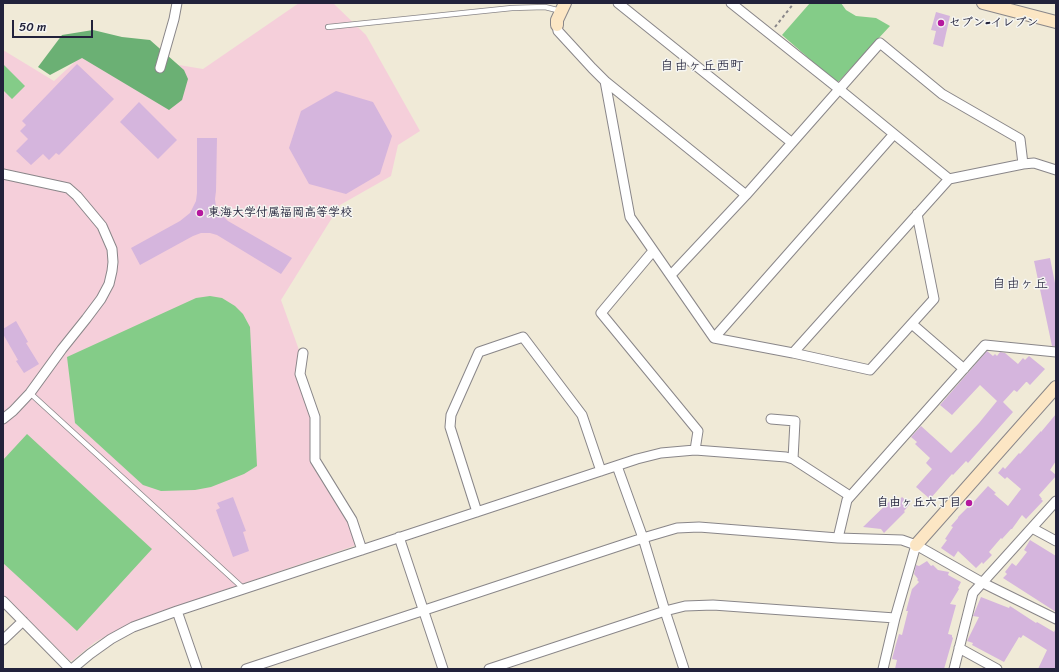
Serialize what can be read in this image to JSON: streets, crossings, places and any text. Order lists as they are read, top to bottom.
{
  "districts": ["自由ヶ丘西町", "自由ヶ丘"],
  "places": ["セブン-イレブン", "東海大学付属福岡高等学校", "自由ヶ丘六丁目"],
  "scale_bar": "50 m"
}
